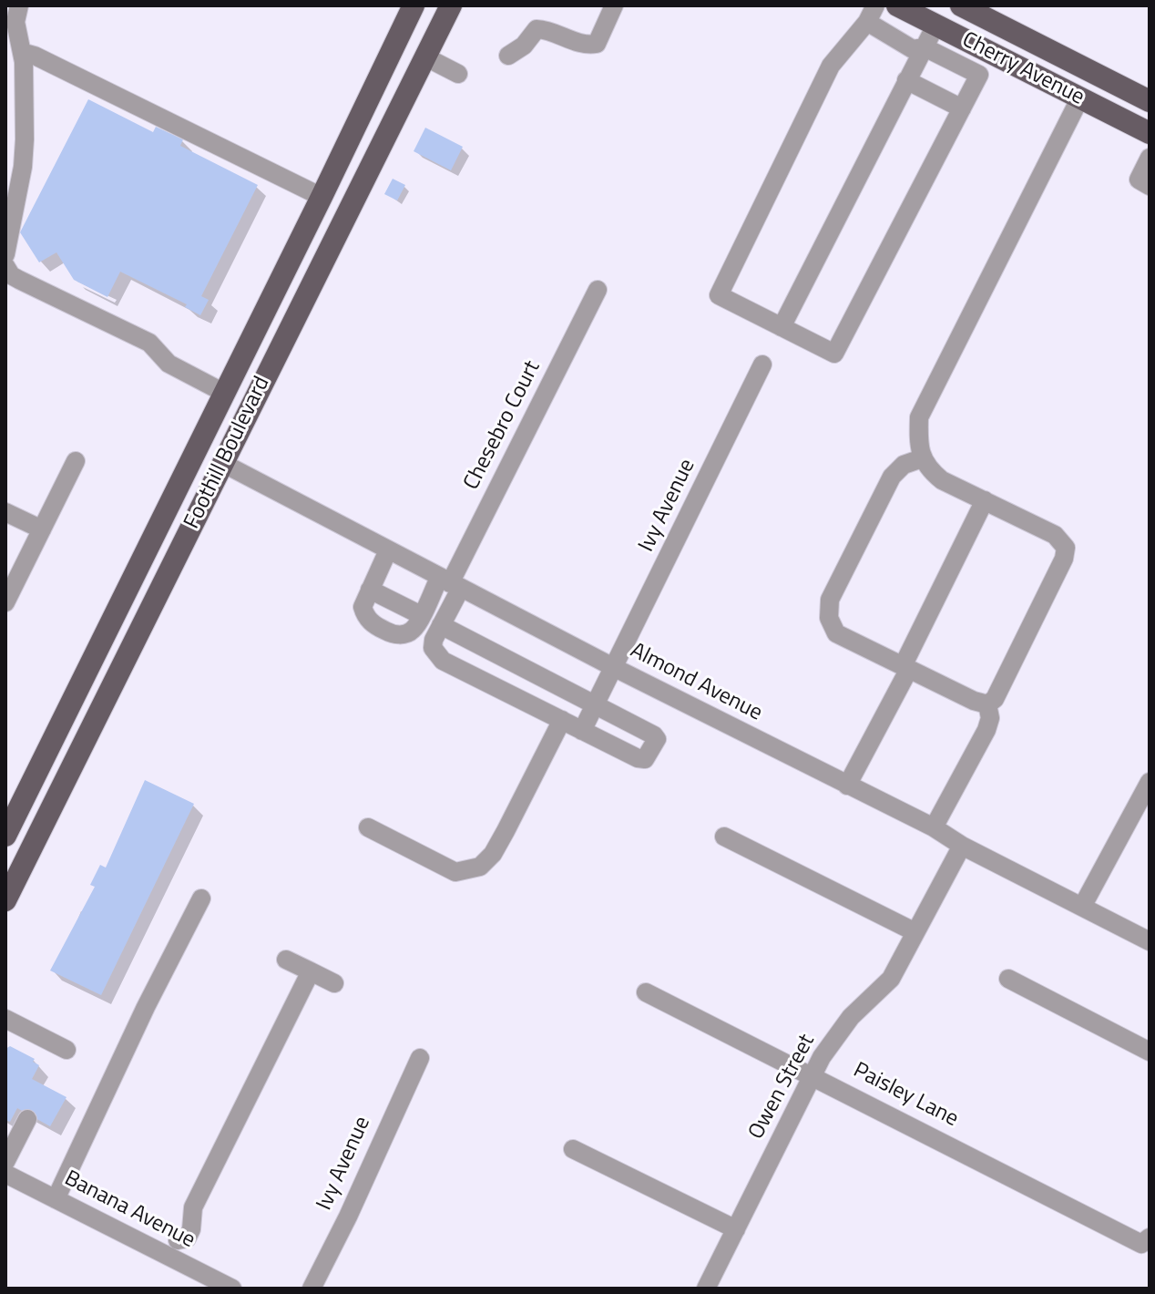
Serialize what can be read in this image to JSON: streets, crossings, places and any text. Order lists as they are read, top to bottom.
{
  "streets": {
    "main road": ["Cherry Avenue", "Foothill Boulevard"],
    "street": [
      "Chesebro Court",
      "Ivy Avenue",
      "Almond Avenue",
      "Owen Street",
      "Paisley Lane",
      "Banana Avenue"
    ]
  },
  "crossings": [
    ["Chesebro Court", "Almond Avenue"],
    ["Foothill Boulevard", "Almond Avenue"],
    ["Ivy Avenue", "Almond Avenue"],
    ["Almond Avenue", "Owen Street"],
    ["Owen Street", "Paisley Lane"]
  ]
}
